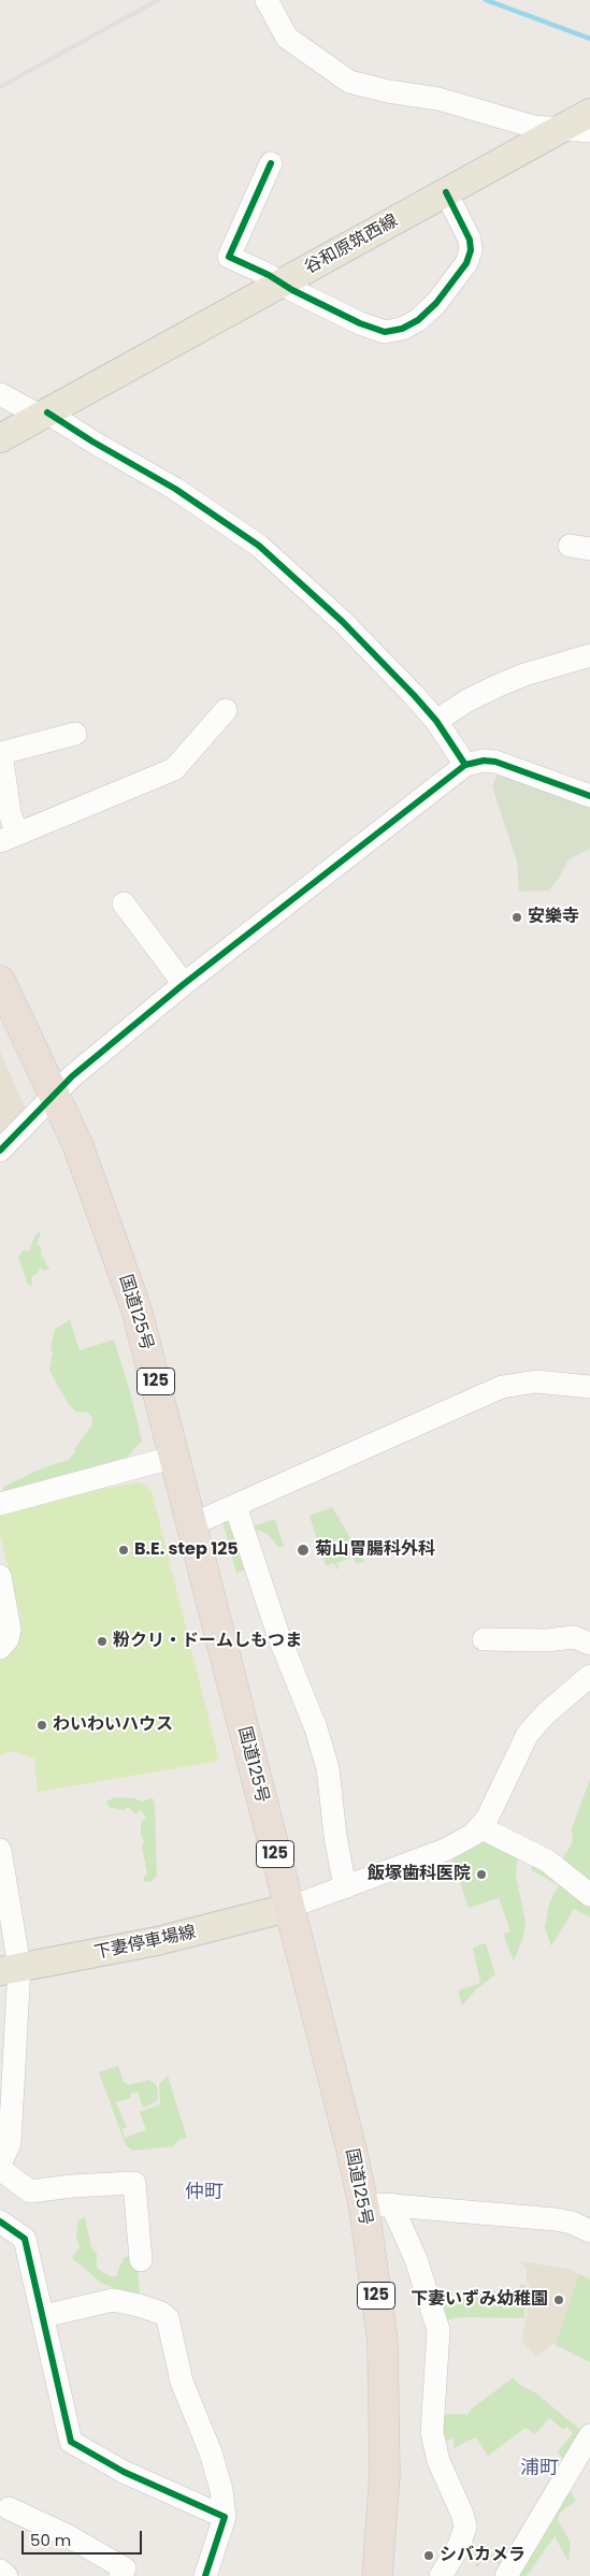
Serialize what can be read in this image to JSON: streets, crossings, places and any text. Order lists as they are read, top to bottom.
{
  "streets": {
    "highway": ["国道125号", "125"],
    "main road": ["谷和原筑西線", "下妻停車場線"]
  },
  "crossings": [
    ["国道125号", "下妻停車場線"]
  ],
  "districts": ["仲町", "浦町"],
  "places": [
    "安樂寺",
    "B.E. step 125",
    "菊山胃腸科外科",
    "粉クリ・ドームしもつま",
    "わいわいハウス",
    "飯塚歯科医院",
    "下妻いずみ幼稚園",
    "シバカメラ"
  ],
  "scale_bar": "50 m"
}
